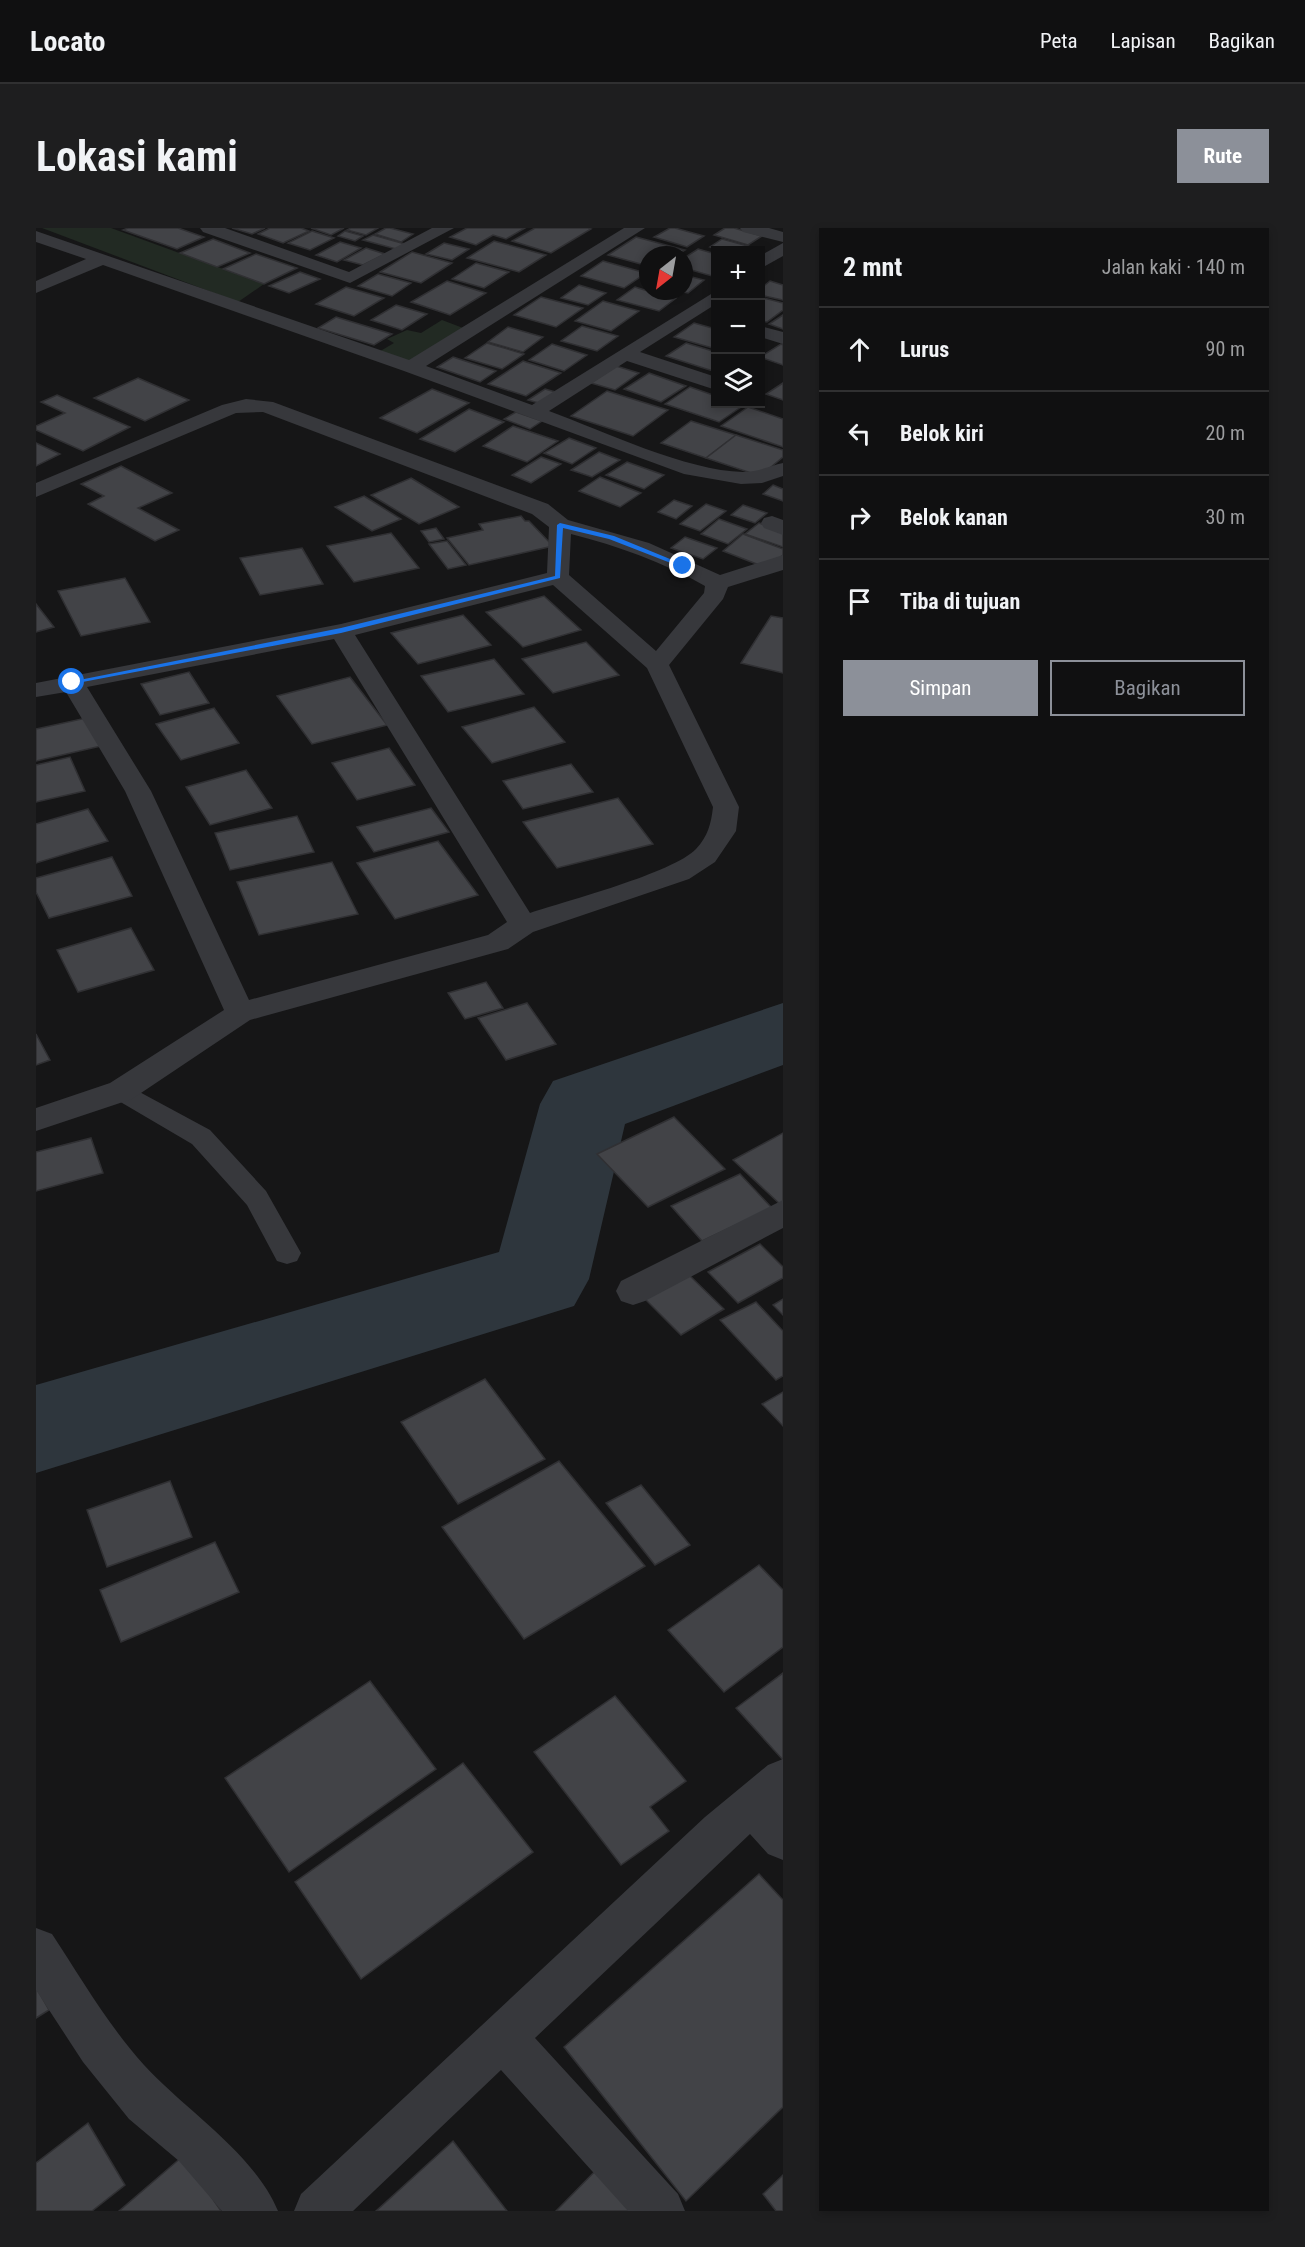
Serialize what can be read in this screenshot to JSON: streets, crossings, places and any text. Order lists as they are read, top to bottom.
{
  "north": "bottom left",
  "page": {
    "header": "Locato",
    "nav": ["Peta", "Lapisan", "Bagikan"],
    "buttons": [
      "Rute",
      ["Simpan", "Bagikan"]
    ],
    "title": "Lokasi kami",
    "heading": ["2 mnt", "Jalan kaki · 140 m"],
    "map_buttons": ["+", "−"],
    "list": [
      ["Lurus", "90 m"],
      ["Belok kiri", "20 m"],
      ["Belok kanan", "30 m"],
      "Tiba di tujuan"
    ]
  }
}
